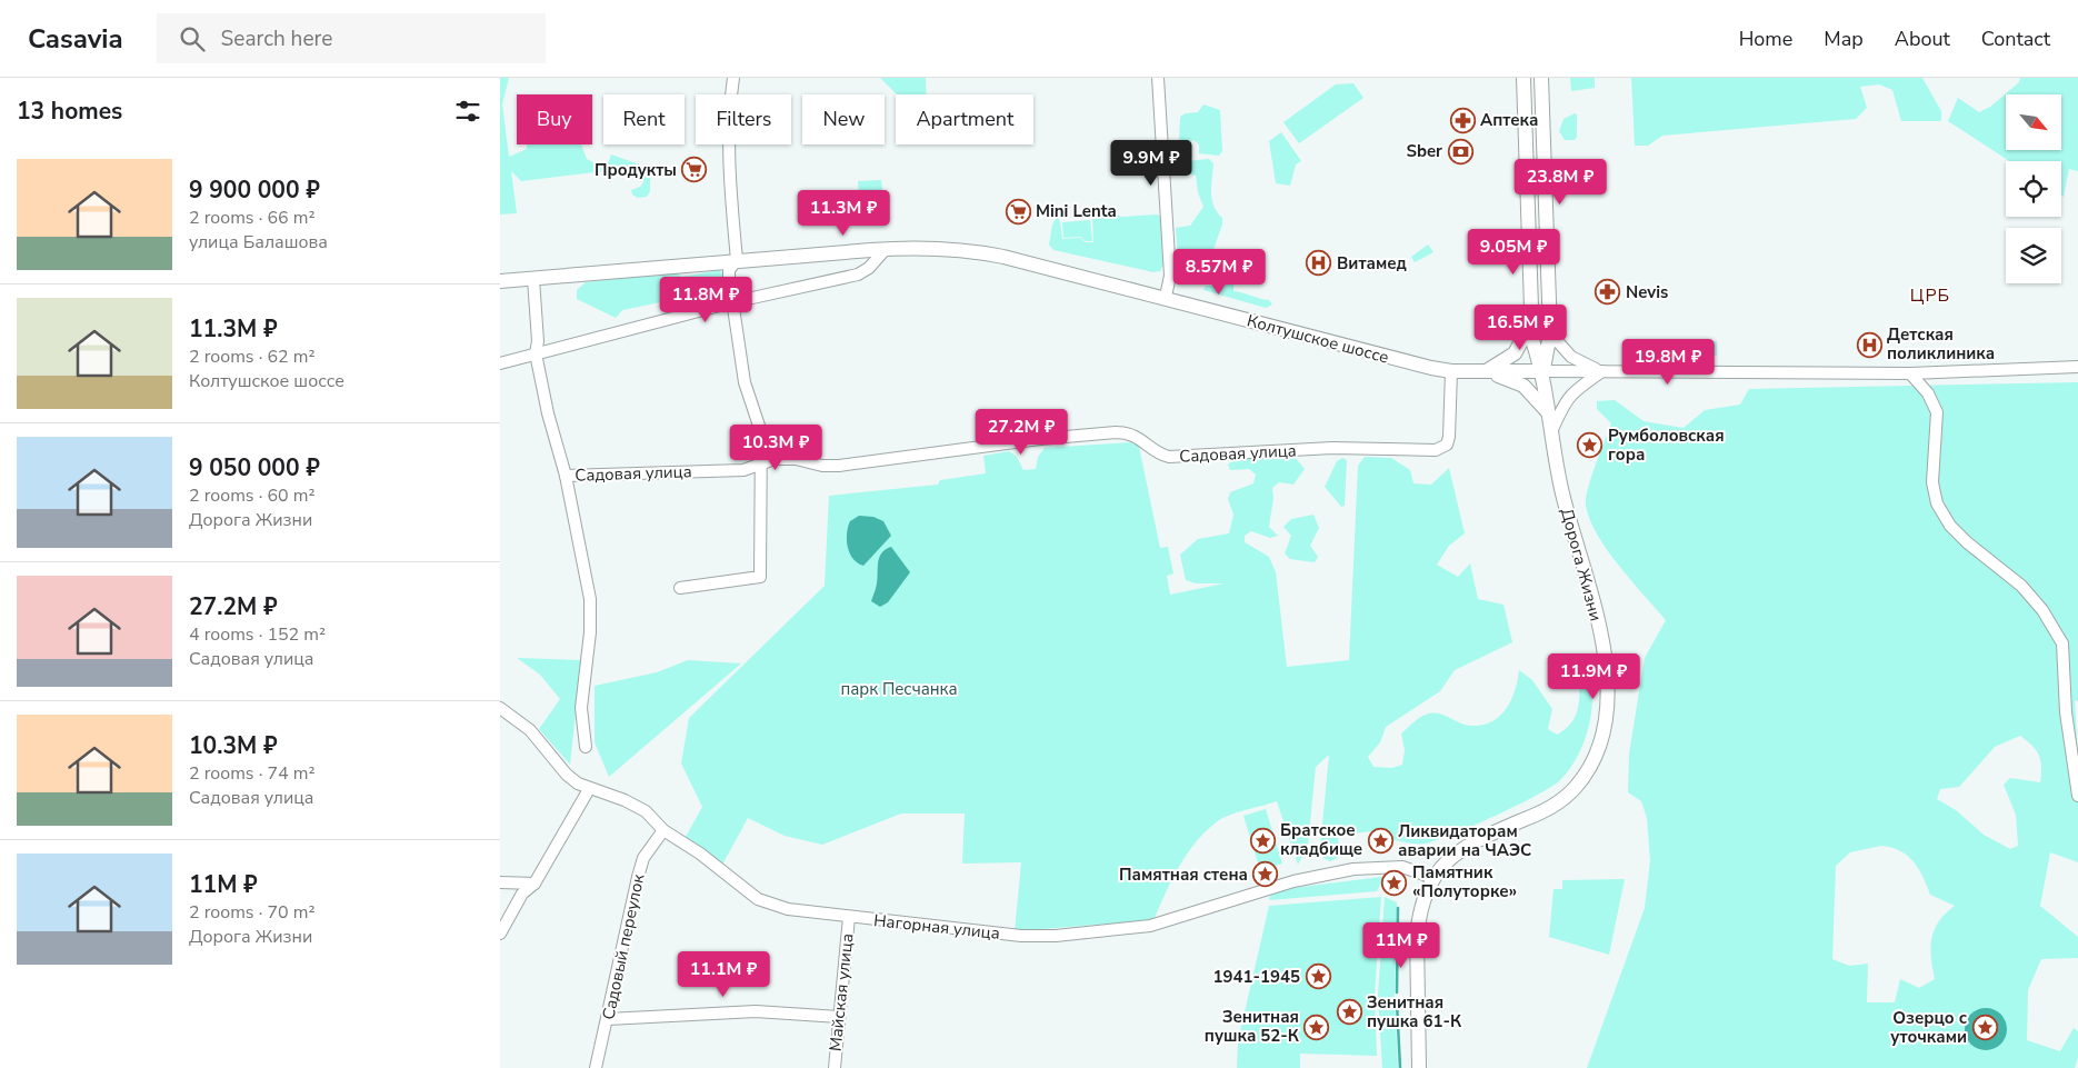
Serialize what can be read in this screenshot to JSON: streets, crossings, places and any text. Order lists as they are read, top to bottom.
{
  "streets": {
    "main road": ["Колтушское шоссе", "Дорога Жизни"],
    "street": [
      "Садовая улица",
      "Нагорная улица",
      "Садовый переулок",
      "Майская улица"
    ]
  },
  "crossings": [
    ["Колтушское шоссе", "Садовая улица"],
    ["Колтушское шоссе", "Дорога Жизни"],
    ["Дорога Жизни", "Нагорная улица"],
    ["Нагорная улица", "Садовый переулок"],
    ["Нагорная улица", "Майская улица"]
  ],
  "districts": ["ЦРБ"],
  "parks": ["парк Песчанка"],
  "places": {
    "pharmacy": ["Аптека", "Nevis"],
    "bank": ["Sber"],
    "supermarket": ["Продукты", "Mini Lenta"],
    "hospital": ["Витамед", "Детская поликлиника"],
    "place": [
      "Румболовская гора",
      "Братское кладбище",
      "Ликвидаторам аварии на ЧАЭС",
      "Памятная стена",
      "Памятник «Полуторке»",
      "1941-1945",
      "Зенитная пушка 61-К",
      "Зенитная пушка 52-К",
      "Озерцо с уточками"
    ]
  },
  "north": "bottom right",
  "page": {
    "header": "Casavia",
    "search": "Search here",
    "nav": [
      "Home",
      "Map",
      "About",
      "Contact"
    ],
    "heading": "13 homes",
    "chip": [
      "Buy",
      "Rent",
      "Filters",
      "New",
      "Apartment"
    ],
    "price": [
      "9.9M ₽",
      "23.8M ₽",
      "11.3M ₽",
      "9.05M ₽",
      "8.57M ₽",
      "11.8M ₽",
      "16.5M ₽",
      "19.8M ₽",
      "27.2M ₽",
      "10.3M ₽",
      "11.9M ₽",
      "11M ₽",
      "11.1M ₽"
    ],
    "list": [
      {
        "name": "9 900 000 ₽",
        "note": "2 rooms · 66 m² · улица Балашова"
      },
      {
        "name": "11.3M ₽",
        "note": "2 rooms · 62 m² · Колтушское шоссе"
      },
      {
        "name": "9 050 000 ₽",
        "note": "2 rooms · 60 m² · Дорога Жизни"
      },
      {
        "name": "27.2M ₽",
        "note": "4 rooms · 152 m² · Садовая улица"
      },
      {
        "name": "10.3M ₽",
        "note": "2 rooms · 74 m² · Садовая улица"
      },
      {
        "name": "11M ₽",
        "note": "2 rooms · 70 m² · Дорога Жизни"
      }
    ]
  }
}
